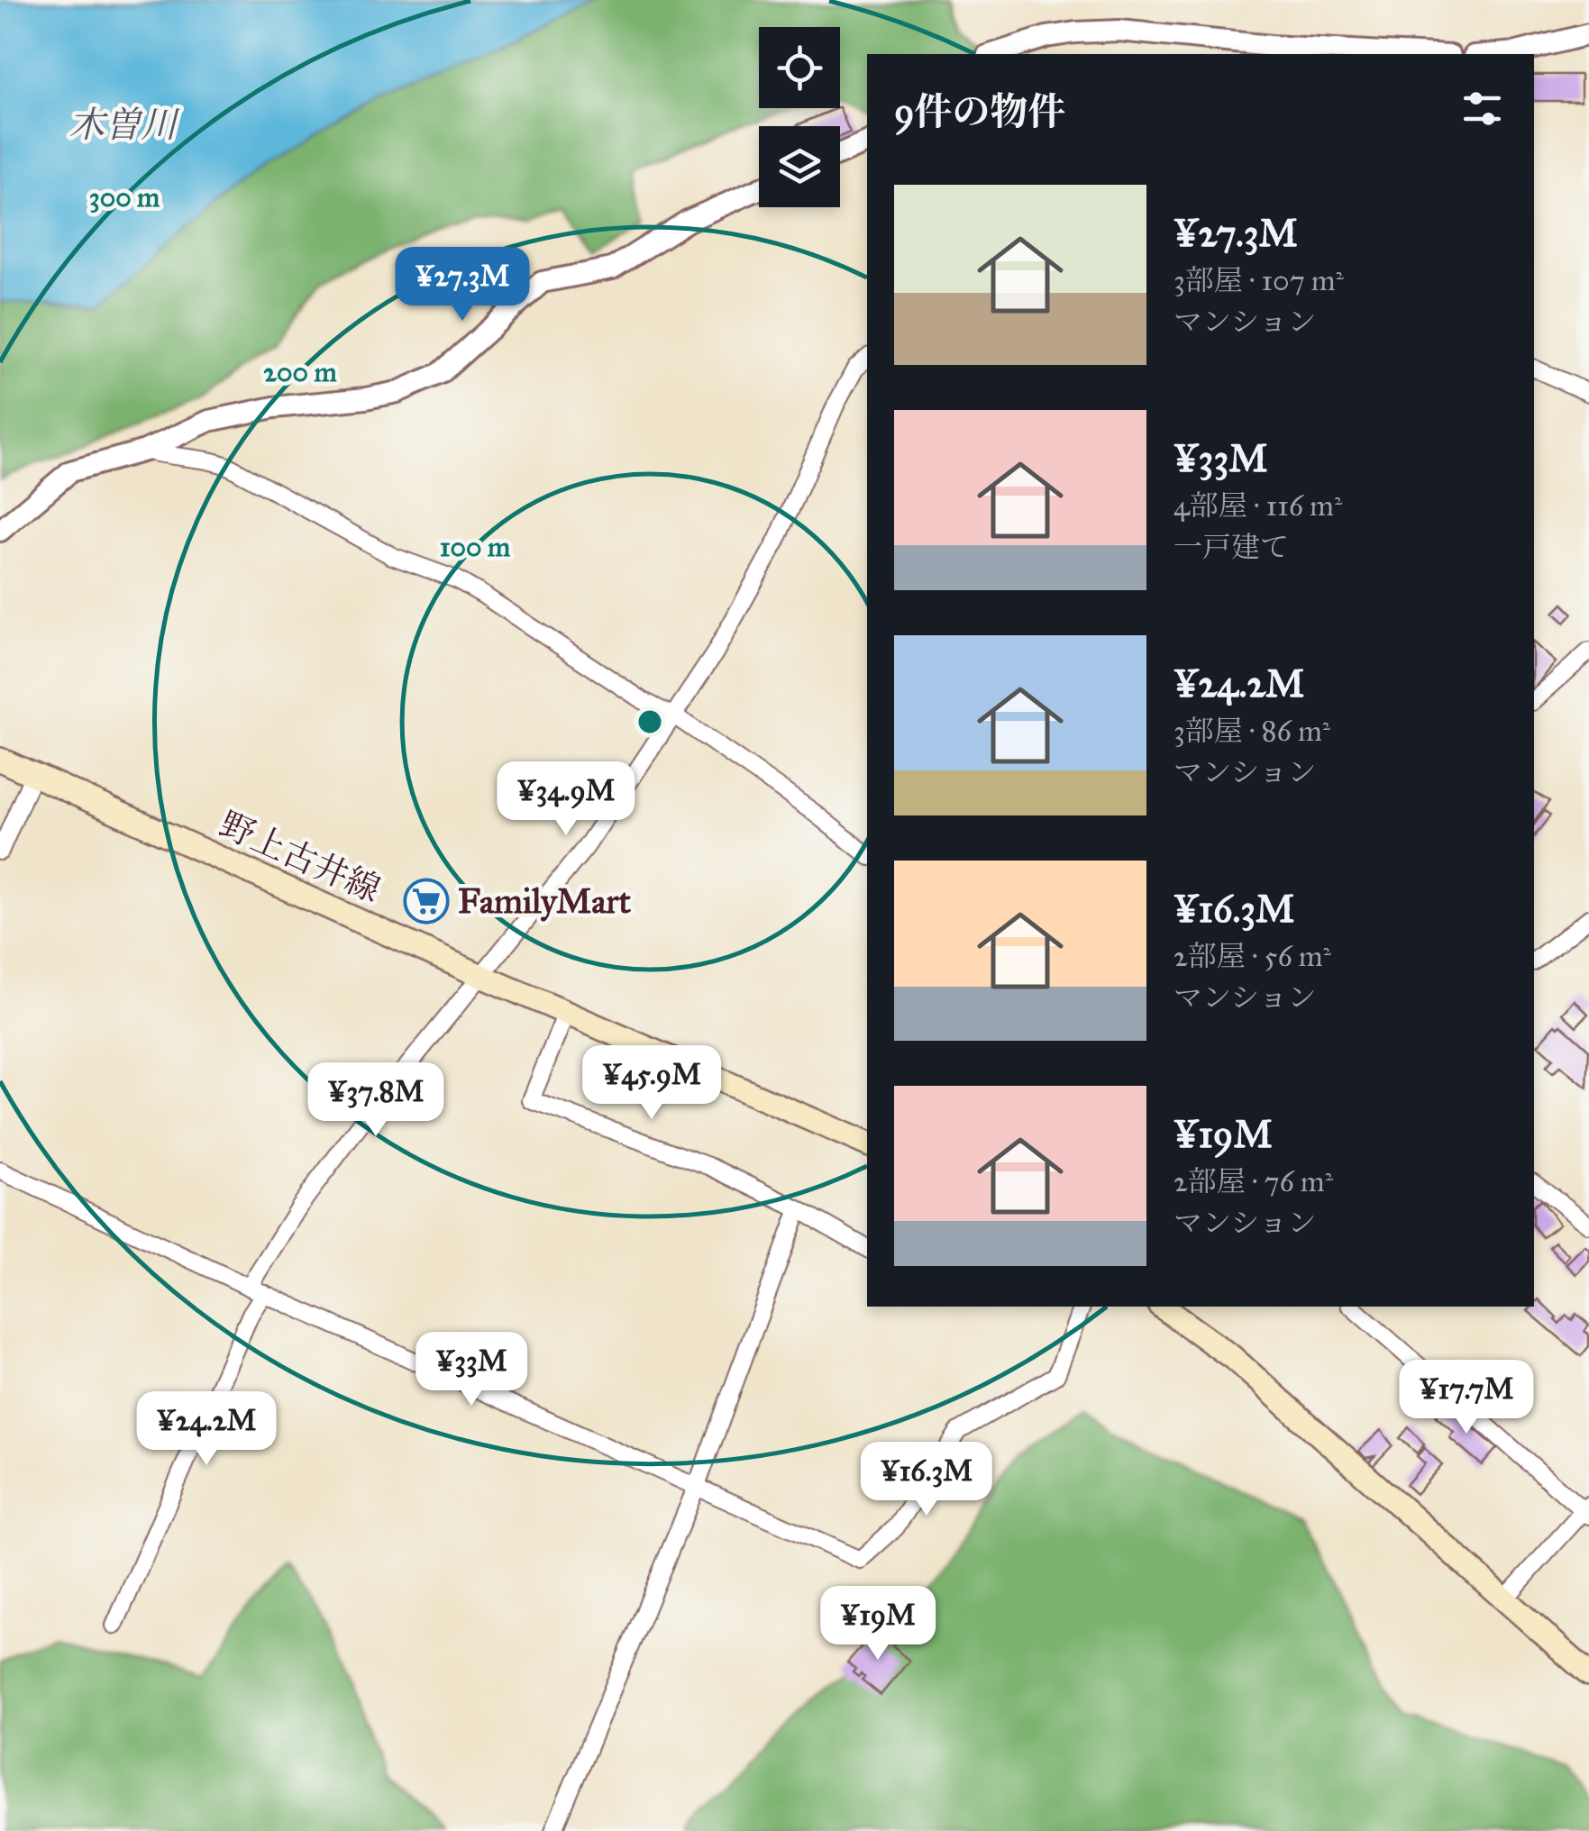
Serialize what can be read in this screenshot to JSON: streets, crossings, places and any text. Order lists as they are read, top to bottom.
{
  "streets": {
    "main road": ["野上古井線"]
  },
  "water": ["木曽川"],
  "places": {
    "supermarket": ["FamilyMart"]
  },
  "page": {
    "heading": "9件の物件",
    "list": [
      {
        "name": "¥27.3M",
        "note": "3部屋 · 107 m² · マンション"
      },
      {
        "name": "¥33M",
        "note": "4部屋 · 116 m² · 一戸建て"
      },
      {
        "name": "¥24.2M",
        "note": "3部屋 · 86 m² · マンション"
      },
      {
        "name": "¥16.3M",
        "note": "2部屋 · 56 m² · マンション"
      },
      {
        "name": "¥19M",
        "note": "2部屋 · 76 m² · マンション"
      }
    ],
    "price": [
      "¥27.3M",
      "¥34.9M",
      "¥45.9M",
      "¥37.8M",
      "¥33M",
      "¥17.7M",
      "¥24.2M",
      "¥16.3M",
      "¥19M"
    ]
  },
  "rings": ["300 m", "200 m", "100 m"]
}
